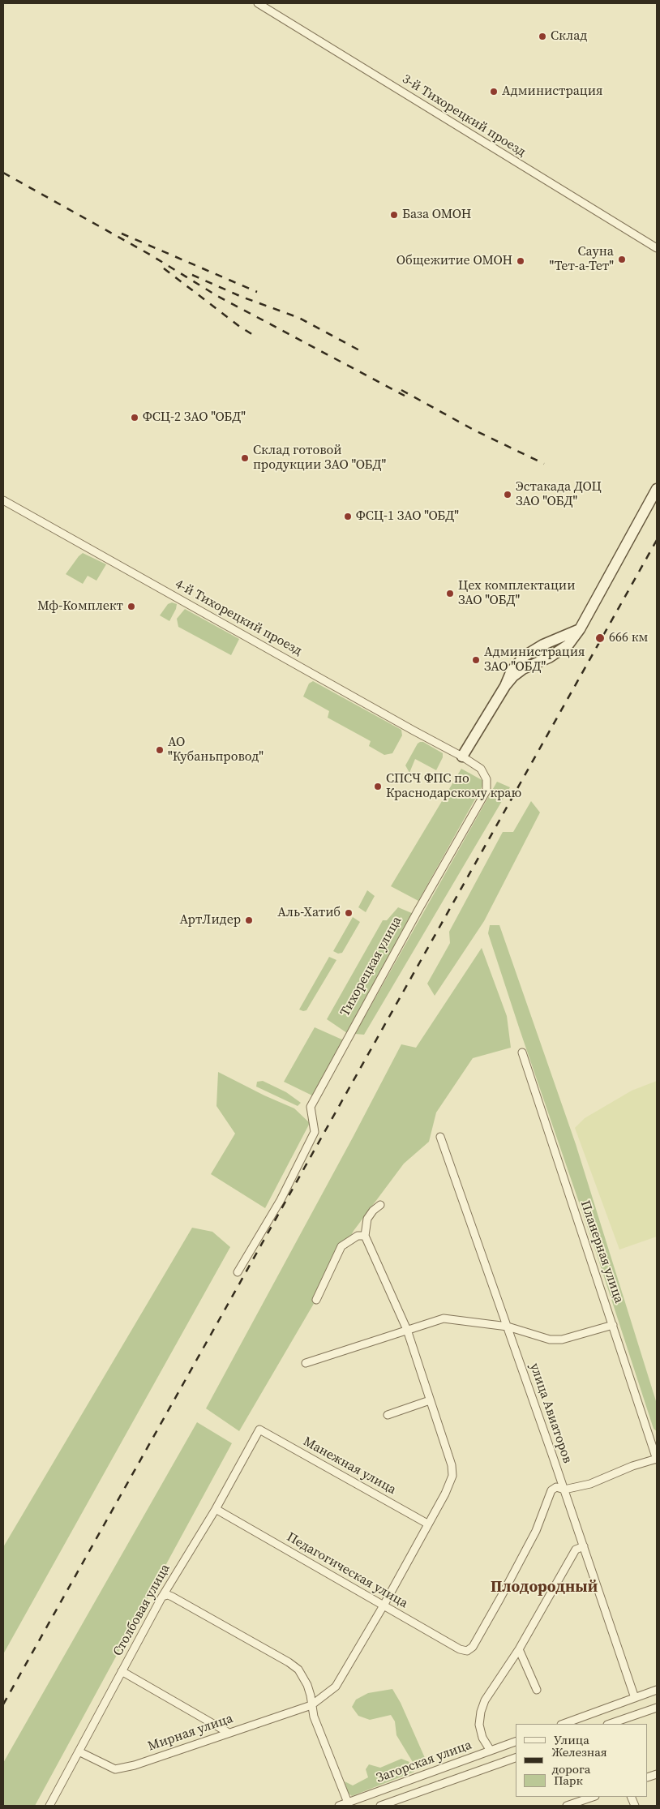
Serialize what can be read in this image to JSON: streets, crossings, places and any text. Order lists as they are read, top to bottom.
{
  "streets": {
    "street": [
      "3-й Тихорецкий проезд",
      "4-й Тихорецкий проезд",
      "Тихорецкая улица",
      "Планерная улица",
      "улица Авиаторов",
      "Манежная улица",
      "Педагогическая улица",
      "Столбовая улица",
      "Мирная улица",
      "Загорская улица"
    ]
  },
  "crossings": [
    ["4-й Тихорецкий проезд", "Тихорецкая улица"],
    ["улица Авиаторов", "Педагогическая улица"],
    ["Манежная улица", "Столбовая улица"],
    ["Манежная улица", "Мирная улица"],
    ["Педагогическая улица", "Столбовая улица"],
    ["Педагогическая улица", "Мирная улица"],
    ["Столбовая улица", "Мирная улица"]
  ],
  "districts": ["Плодородный"],
  "places": [
    "Склад",
    "Администрация",
    "База ОМОН",
    "Сауна \"Тет-а-Тет\"",
    "Общежитие ОМОН",
    "ФСЦ-2 ЗАО \"ОБД\"",
    "Склад готовой продукции ЗАО \"ОБД\"",
    "Эстакада ДОЦ ЗАО \"ОБД\"",
    "ФСЦ-1 ЗАО \"ОБД\"",
    "Цех комплектации ЗАО \"ОБД\"",
    "Мф-Комплект",
    "666 км",
    "Администрация ЗАО \"ОБД\"",
    "АО \"Кубаньпровод\"",
    "СПСЧ ФПС по Краснодарскому краю",
    "Аль-Хатиб",
    "АртЛидер"
  ],
  "legend": ["Улица", "Железная дорога", "Парк"]
}
